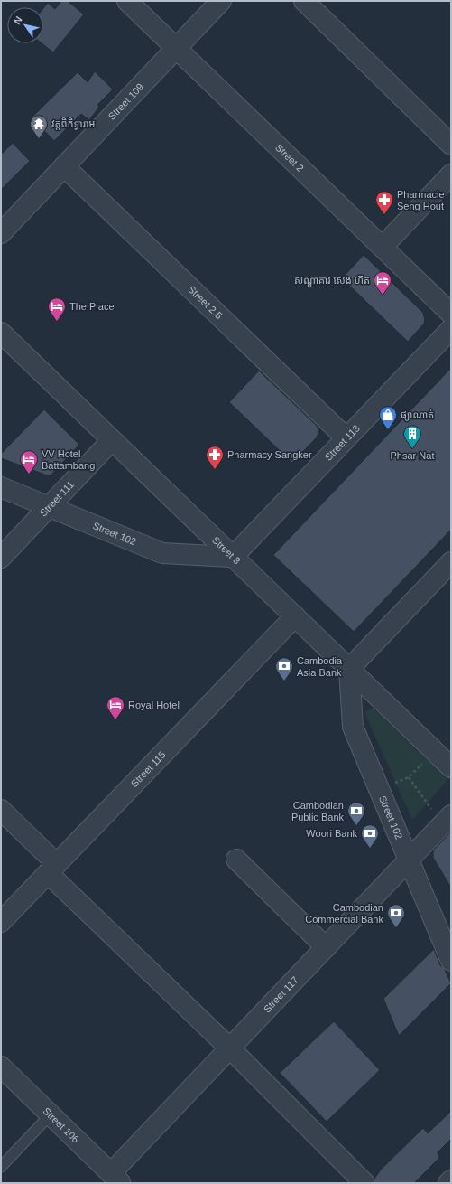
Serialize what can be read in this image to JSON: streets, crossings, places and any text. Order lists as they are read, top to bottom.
{
  "streets": {
    "street": [
      "Street 109",
      "Street 2",
      "Street 2.5",
      "Street 113",
      "Street 111",
      "Street 102",
      "Street 3",
      "Street 115",
      "Street 117",
      "Street 106"
    ]
  },
  "crossings": [
    ["Street 109", "Street 2"],
    ["Street 109", "Street 2.5"],
    ["Street 2.5", "Street 113"],
    ["Street 113", "Street 102"],
    ["Street 113", "Street 3"],
    ["Street 111", "Street 102"],
    ["Street 111", "Street 3"],
    ["Street 102", "Street 3"],
    ["Street 102", "Street 117"],
    ["Street 3", "Street 115"],
    ["Street 117", "Street 106"]
  ],
  "places": {
    "temple": ["វត្តពិភិទ្ធារាម"],
    "pharmacy": ["Pharmacie Seng Hout", "Pharmacy Sangker"],
    "hotel": [
      "សណ្ឋាគារ សេង ហ៊ត",
      "The Place",
      "VV Hotel Battambang",
      "Royal Hotel"
    ],
    "shop": ["ផ្សាណាត់"],
    "building": ["Phsar Nat"],
    "bank": [
      "Cambodia Asia Bank",
      "Cambodian Public Bank",
      "Woori Bank",
      "Cambodian Commercial Bank"
    ]
  },
  "north": "top left"
}
